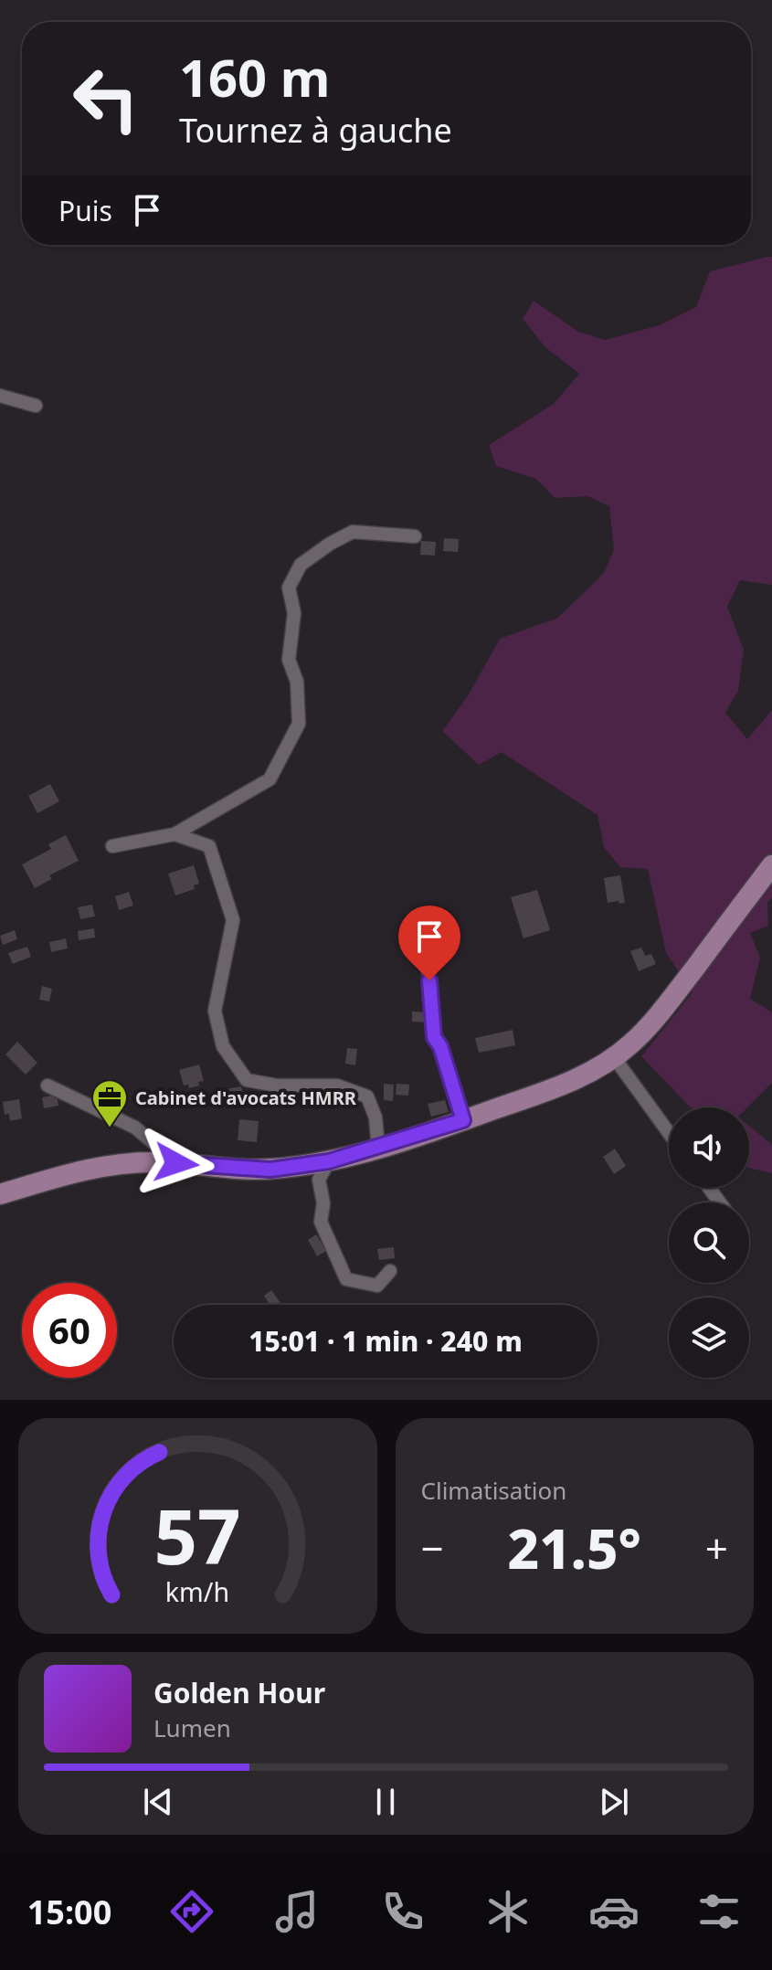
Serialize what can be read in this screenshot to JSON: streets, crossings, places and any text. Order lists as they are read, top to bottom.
{
  "places": {
    "office": ["Cabinet d'avocats HMRR"]
  },
  "page": {
    "turn": ["160 m", "Tournez à gauche"],
    "then": "Puis",
    "limit": "60",
    "trip": "15:01 · 1 min · 240 m",
    "tile": "Climatisation",
    "heat": ["−", "21.5°", "+"],
    "song": ["Golden Hour", "Lumen"],
    "tabs": "15:00",
    "gauge": ["57", "km/h"]
  }
}
